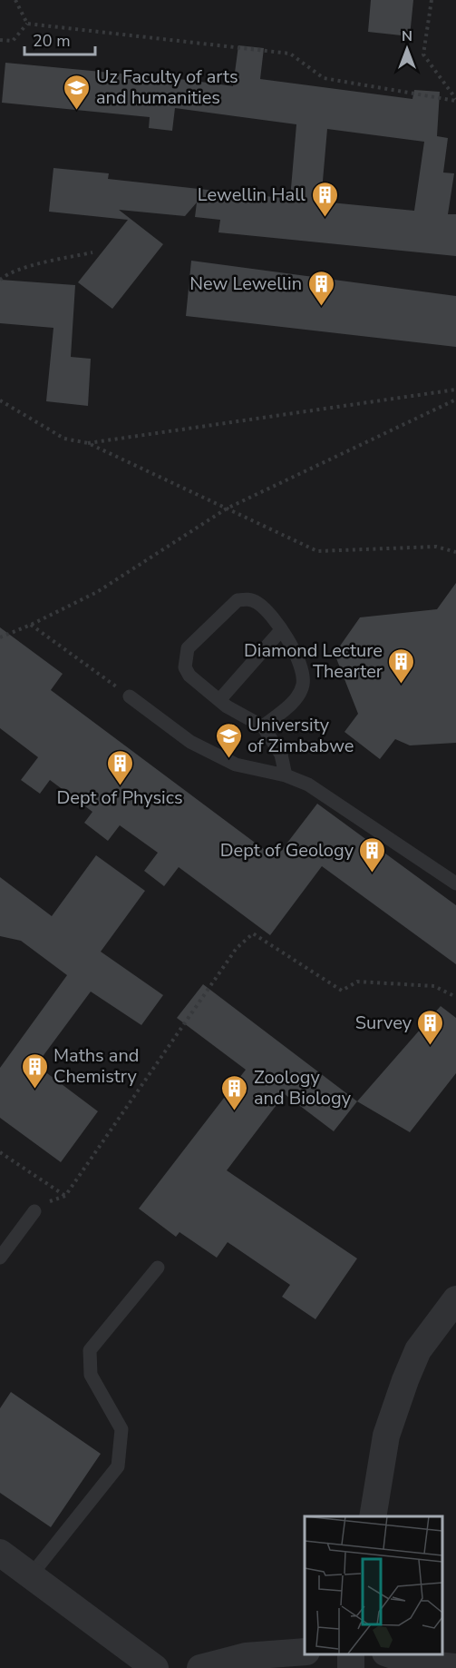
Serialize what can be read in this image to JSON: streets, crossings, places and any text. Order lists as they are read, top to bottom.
{
  "places": {
    "school or university": ["Uz Faculty of arts and humanities", "University of Zimbabwe"],
    "building": [
      "Lewellin Hall",
      "New Lewellin",
      "Diamond Lecture Thearter",
      "Dept of Physics",
      "Dept of Geology",
      "Survey",
      "Maths and Chemistry",
      "Zoology and Biology"
    ]
  },
  "scale_bar": "20 m",
  "north": "top"
}
